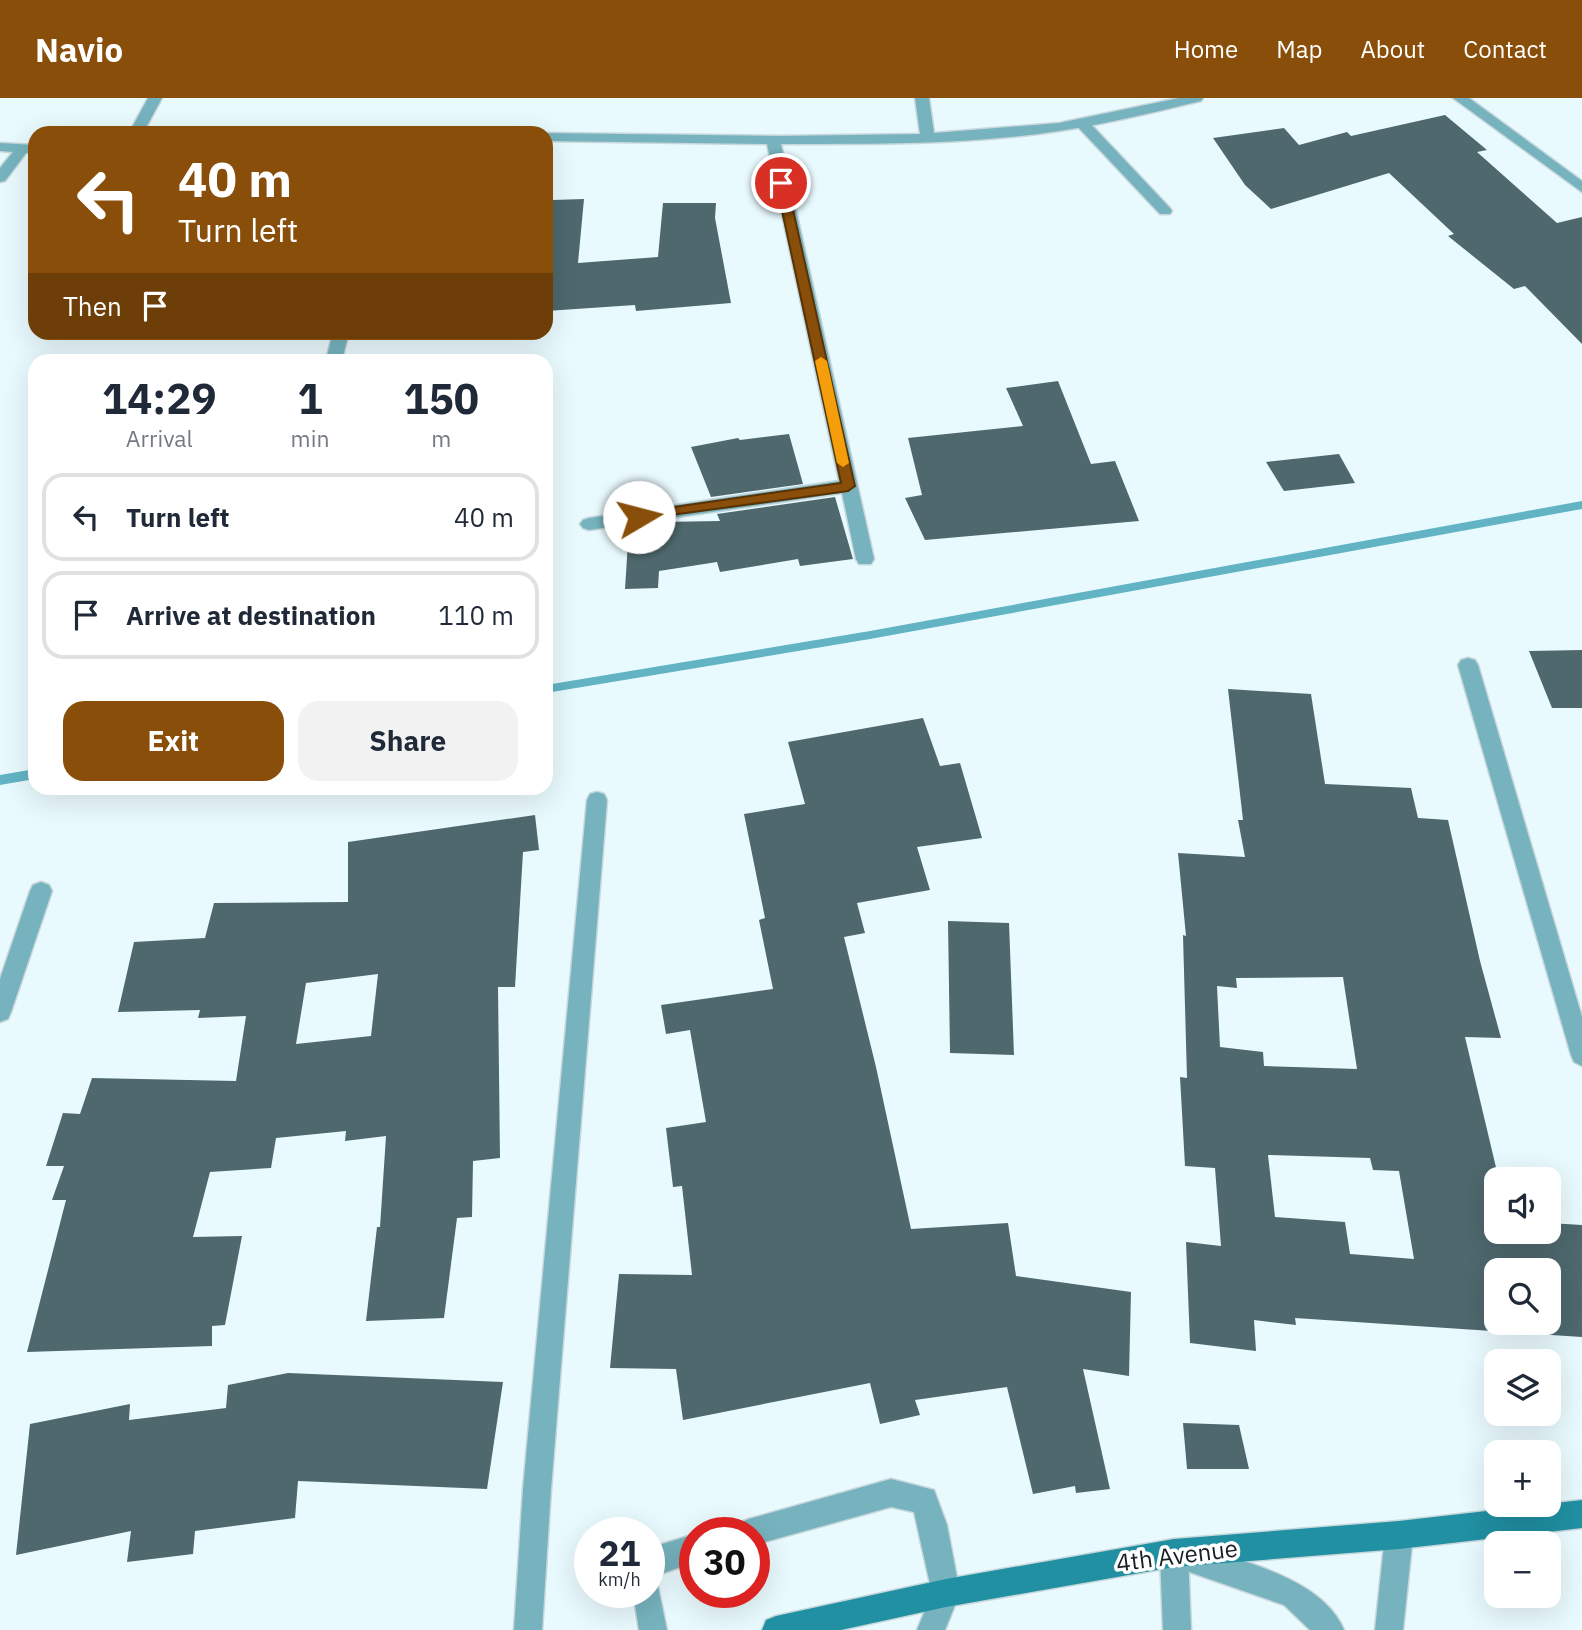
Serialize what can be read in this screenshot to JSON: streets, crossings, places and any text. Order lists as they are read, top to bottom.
{
  "streets": {
    "main road": ["4th Avenue"]
  },
  "page": {
    "header": "Navio",
    "nav": [
      "Home",
      "Map",
      "About",
      "Contact"
    ],
    "turn": ["40 m", "Turn left"],
    "then": "Then",
    "eta": [
      "14:29",
      "Arrival",
      "1",
      "min",
      "150",
      "m"
    ],
    "list": [
      {
        "name": "Turn left",
        "value": "40 m"
      },
      {
        "name": "Arrive at destination",
        "value": "110 m"
      }
    ],
    "buttons": ["Exit", "Share"],
    "map_buttons": ["+", "−"],
    "speed": "21 km/h",
    "limit": "30"
  }
}
